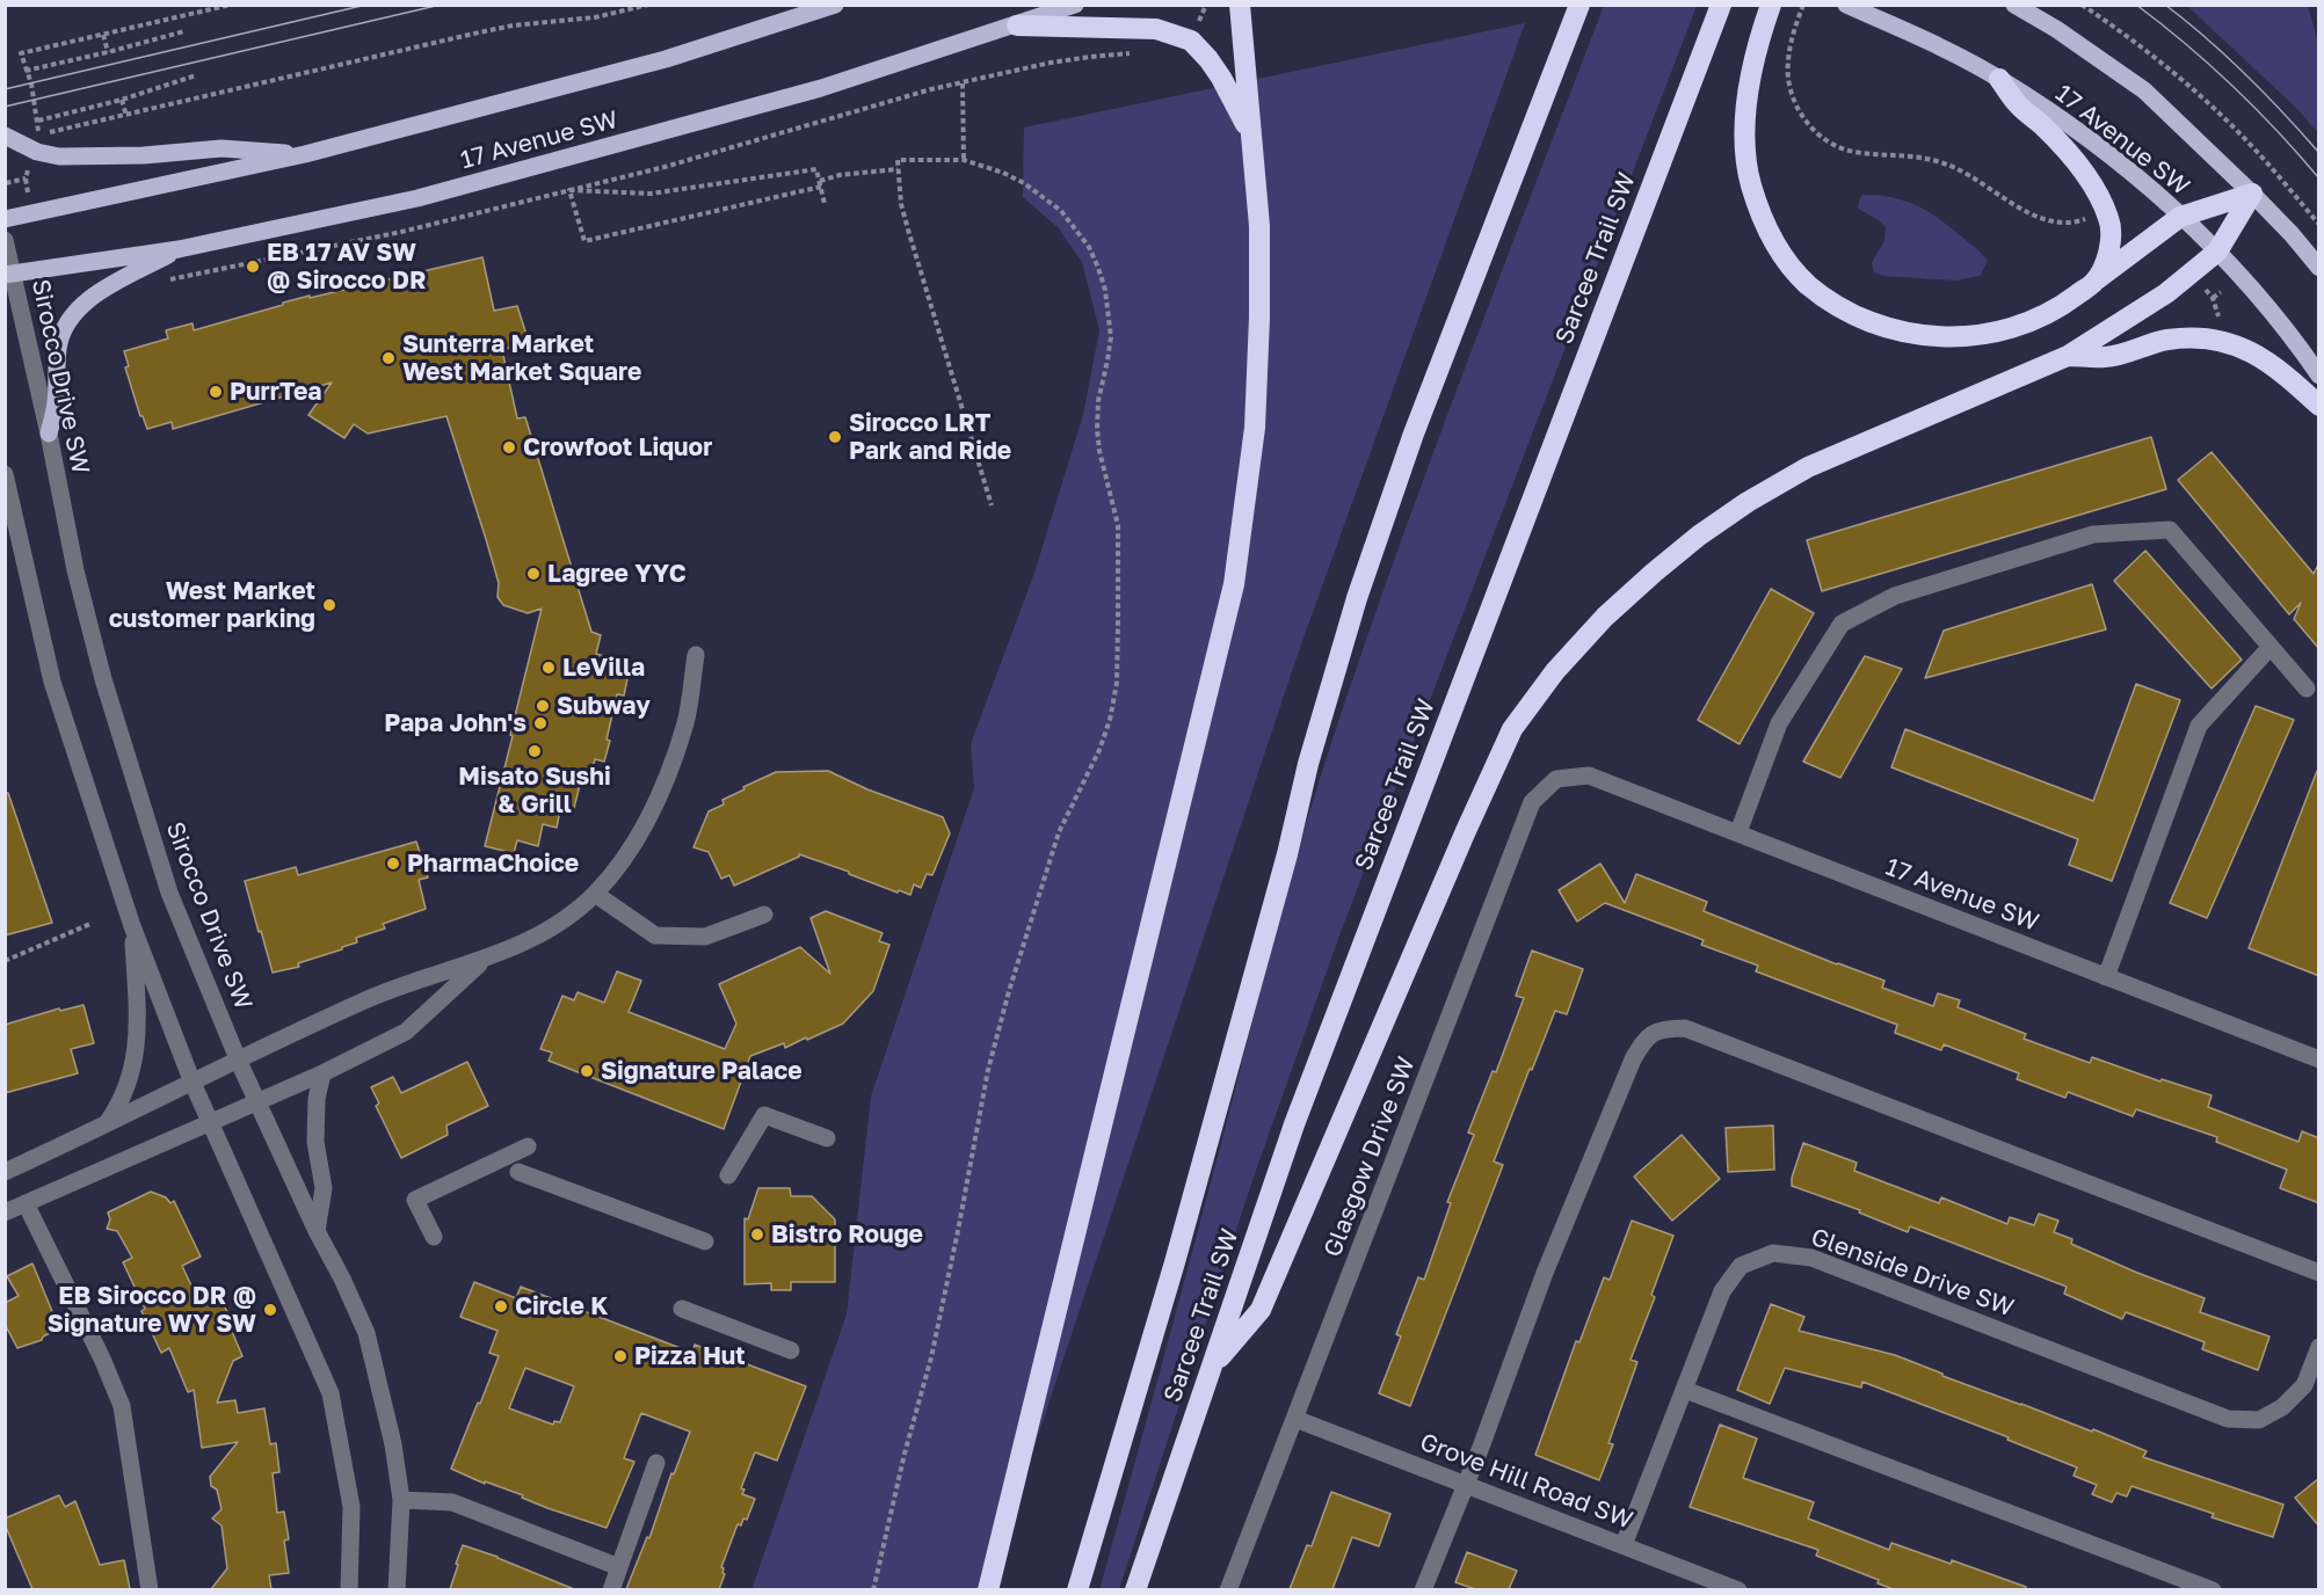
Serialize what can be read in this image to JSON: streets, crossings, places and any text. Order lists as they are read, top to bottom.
{
  "streets": {
    "highway": ["Sarcee Trail SW"],
    "main road": ["17 Avenue SW"],
    "street": [
      "Sirocco Drive SW",
      "Glasgow Drive SW",
      "Glenside Drive SW",
      "Grove Hill Road SW"
    ]
  },
  "crossings": [
    ["17 Avenue SW", "Sirocco Drive SW"],
    ["17 Avenue SW", "Glasgow Drive SW"],
    ["Glasgow Drive SW", "Grove Hill Road SW"],
    ["Glenside Drive SW", "Grove Hill Road SW"]
  ],
  "places": [
    "EB 17 AV SW @ Sirocco DR",
    "Sunterra Market West Market Square",
    "PurrTea",
    "Sirocco LRT Park and Ride",
    "Crowfoot Liquor",
    "Lagree YYC",
    "West Market customer parking",
    "LeVilla",
    "Subway",
    "Papa John's",
    "Misato Sushi & Grill",
    "PharmaChoice",
    "Signature Palace",
    "Bistro Rouge",
    "Circle K",
    "EB Sirocco DR @ Signature WY SW",
    "Pizza Hut"
  ]
}
